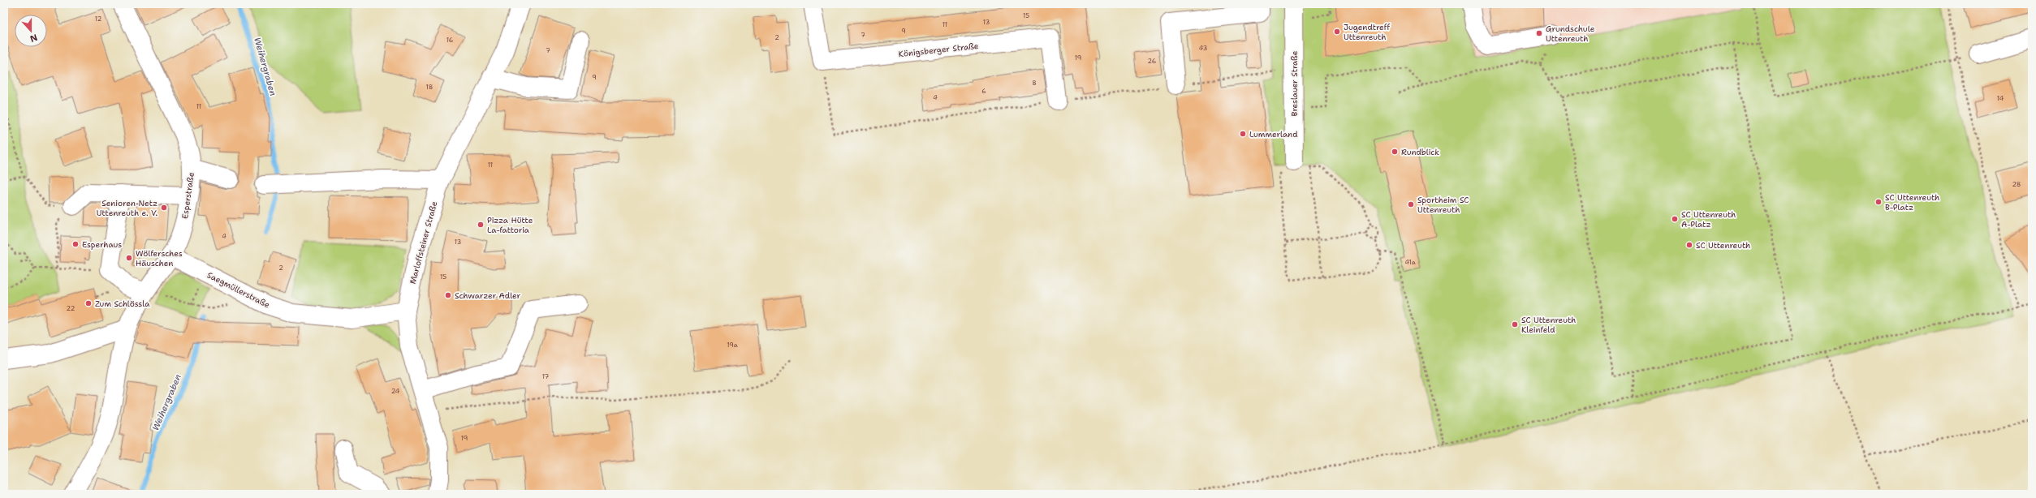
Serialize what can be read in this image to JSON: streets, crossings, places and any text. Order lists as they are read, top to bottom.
{
  "streets": {
    "street": [
      "Königsberger Straße",
      "Breslauer Straße",
      "Esperstraße",
      "Marloffsteiner Straße",
      "Saegmüllerstraße"
    ]
  },
  "crossings": [
    ["Esperstraße", "Saegmüllerstraße"],
    ["Marloffsteiner Straße", "Saegmüllerstraße"]
  ],
  "water": ["Weihergraben"],
  "places": [
    "Jugendtreff Uttenreuth",
    "Grundschule Uttenreuth",
    "Lummerland",
    "Rundblick",
    "SC Uttenreuth B-Platz",
    "Sportheim SC Uttenreuth",
    "Senioren-Netz Uttenreuth e. V.",
    "SC Uttenreuth A-Platz",
    "Pizza Hütte La-fattoria",
    "Esperhaus",
    "SC Uttenreuth",
    "Wölfersches Häuschen",
    "Schwarzer Adler",
    "Zum Schlössla",
    "SC Uttenreuth Kleinfeld"
  ],
  "house_numbers": [
    "15",
    "12",
    "13",
    "11",
    "9",
    "7",
    "2",
    "16",
    "43",
    "7",
    "19",
    "26",
    "9",
    "8",
    "18",
    "6",
    "4",
    "14",
    "11",
    "11",
    "28",
    "4",
    "13",
    "41a",
    "2",
    "15",
    "22",
    "19a",
    "17",
    "24",
    "19"
  ],
  "north": "bottom"
}
